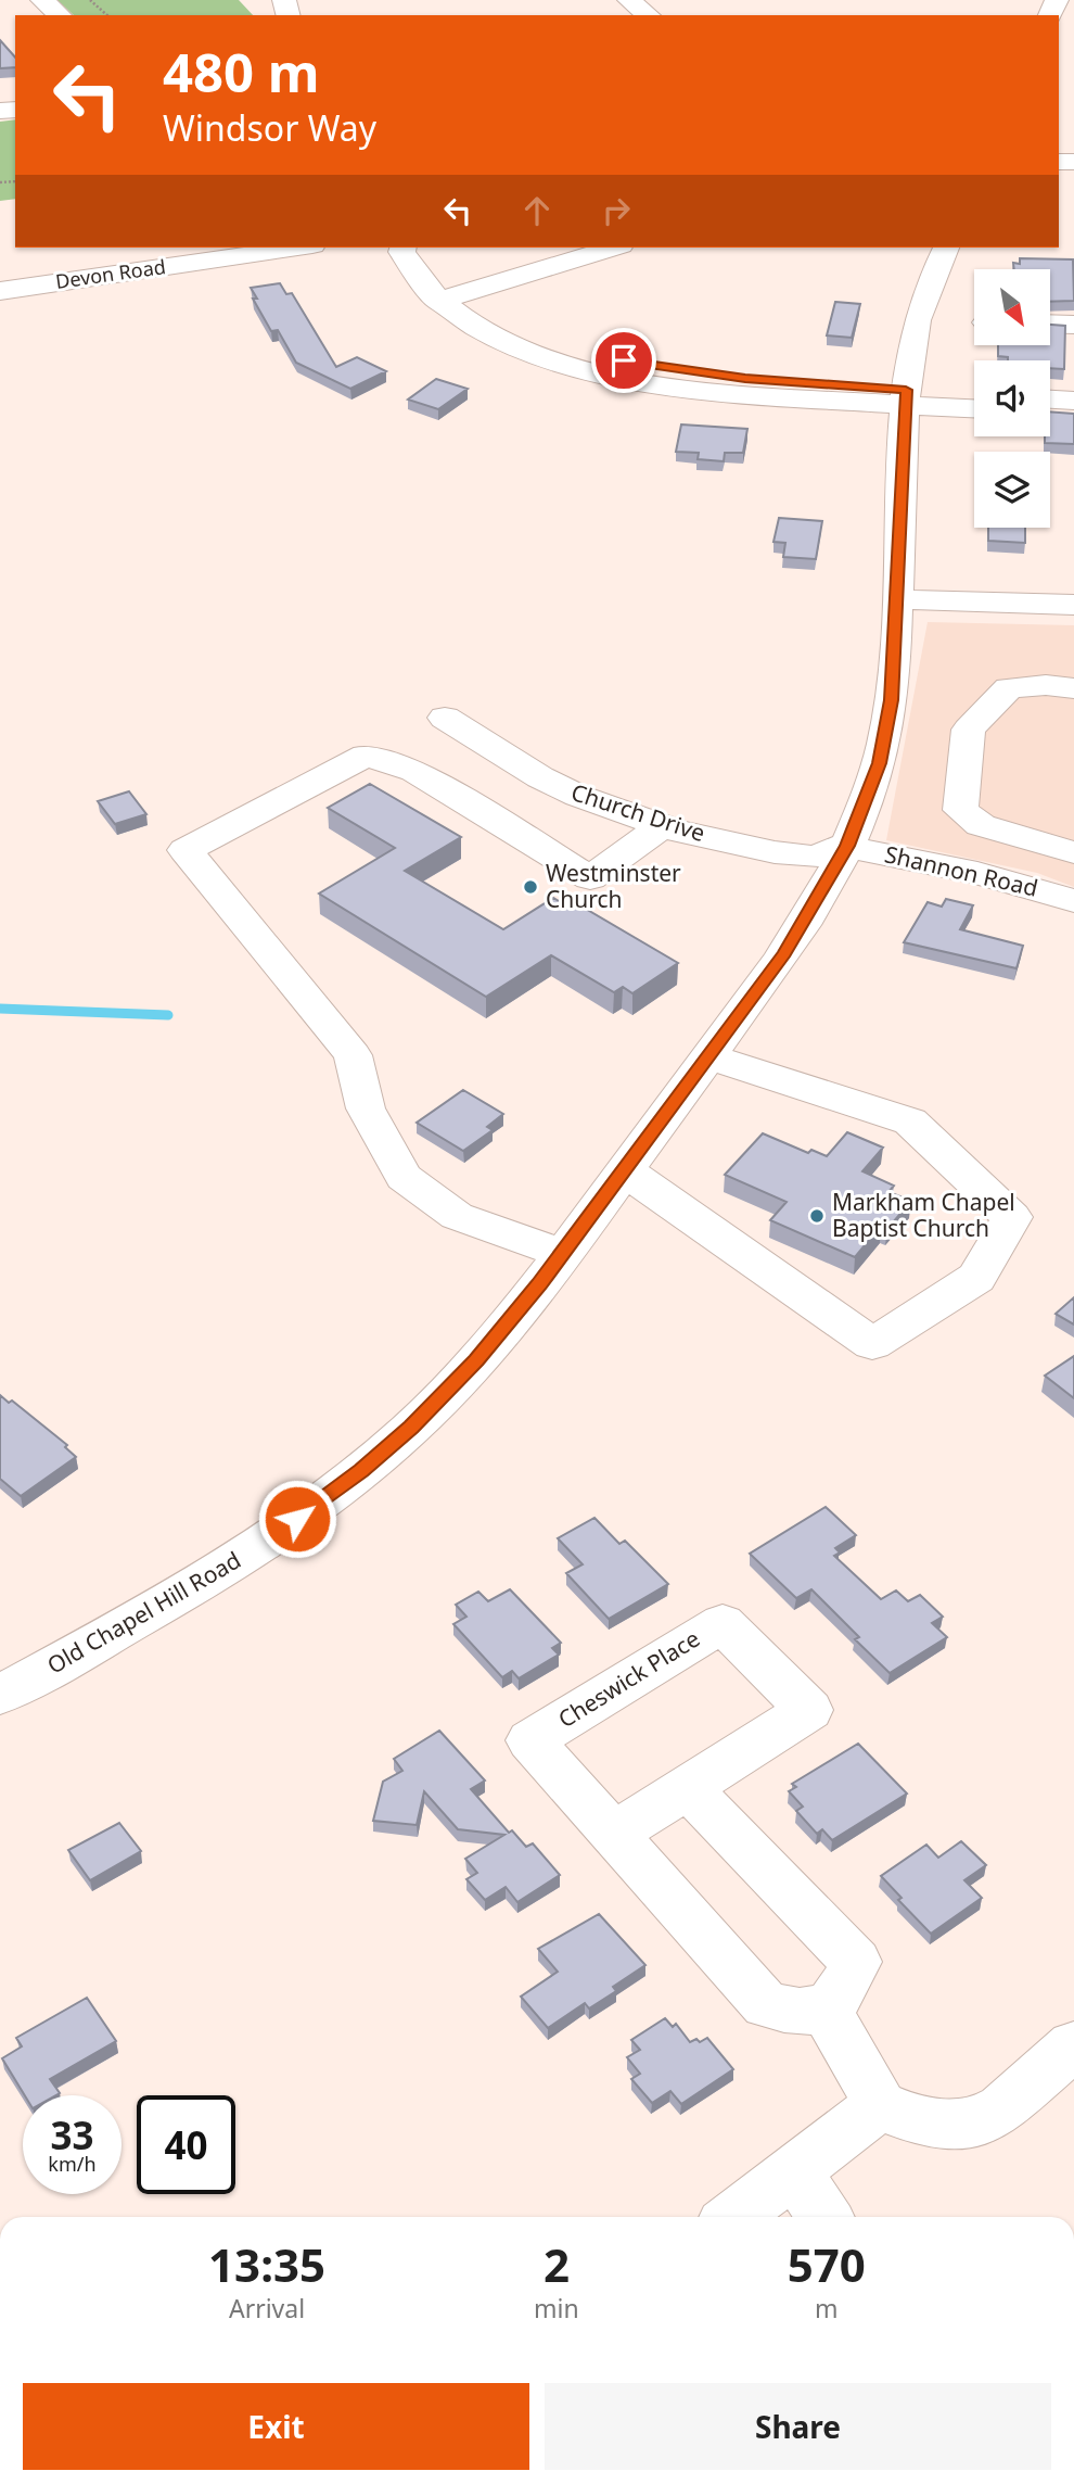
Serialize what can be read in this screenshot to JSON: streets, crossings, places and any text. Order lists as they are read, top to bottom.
{
  "streets": {
    "street": [
      "Devon Road",
      "Church Drive",
      "Shannon Road",
      "Old Chapel Hill Road",
      "Cheswick Place"
    ]
  },
  "crossings": [
    ["Church Drive", "Shannon Road"],
    ["Church Drive", "Old Chapel Hill Road"],
    ["Shannon Road", "Old Chapel Hill Road"]
  ],
  "places": ["Westminster Church", "Markham Chapel Baptist Church"],
  "north": "bottom right",
  "page": {
    "turn": ["480 m", "Windsor Way"],
    "speed": "33 km/h",
    "limit": "40",
    "eta": [
      "13:35",
      "Arrival",
      "2",
      "min",
      "570",
      "m"
    ],
    "buttons": ["Exit", "Share"]
  }
}
